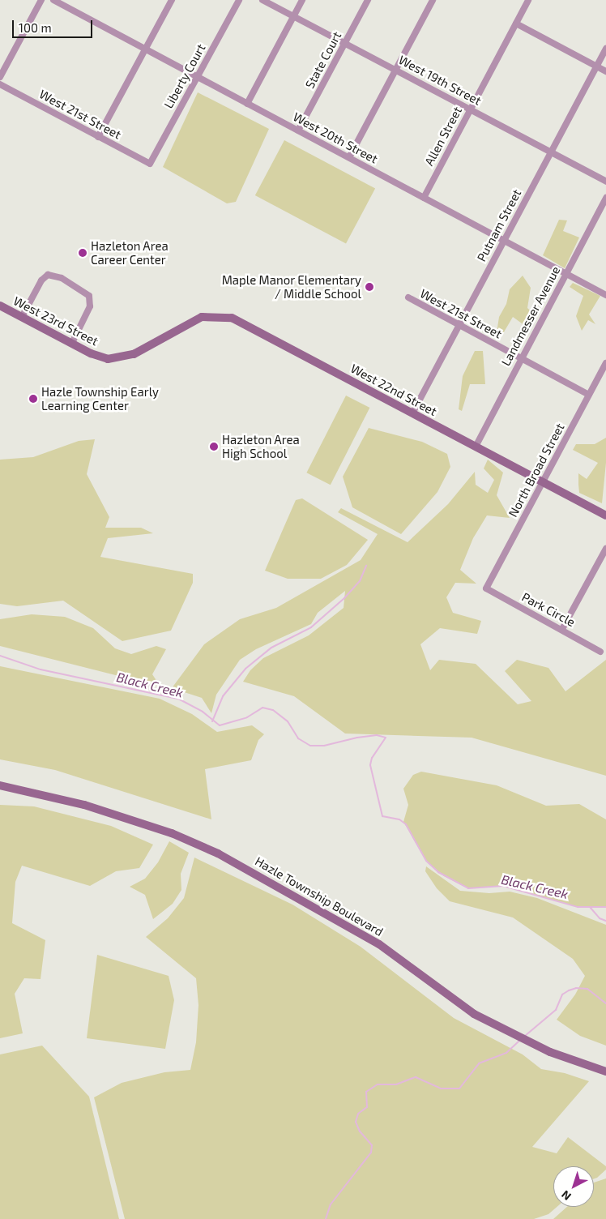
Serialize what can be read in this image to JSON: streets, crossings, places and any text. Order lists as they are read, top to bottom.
{
  "streets": {
    "street": [
      "State Court",
      "Liberty Court",
      "West 19th Street",
      "West 21st Street",
      "Allen Street",
      "West 20th Street",
      "Putnam Street",
      "Landmesser Avenue",
      "West 23rd Street",
      "West 22nd Street",
      "North Broad Street",
      "Park Circle",
      "Hazle Township Boulevard"
    ]
  },
  "crossings": [
    ["State Court", "West 19th Street"],
    ["State Court", "West 20th Street"],
    ["Liberty Court", "West 21st Street"],
    ["Liberty Court", "West 20th Street"],
    ["West 19th Street", "Allen Street"],
    ["West 19th Street", "Putnam Street"],
    ["West 21st Street", "Putnam Street"],
    ["West 21st Street", "Landmesser Avenue"],
    ["West 21st Street", "North Broad Street"],
    ["Allen Street", "West 20th Street"],
    ["West 20th Street", "Putnam Street"],
    ["West 20th Street", "Landmesser Avenue"],
    ["Putnam Street", "West 22nd Street"],
    ["Landmesser Avenue", "West 22nd Street"],
    ["West 23rd Street", "West 22nd Street"],
    ["West 22nd Street", "North Broad Street"],
    ["North Broad Street", "Park Circle"]
  ],
  "water": ["Black Creek"],
  "places": [
    "Hazleton Area Career Center",
    "Maple Manor Elementary / Middle School",
    "Hazle Township Early Learning Center",
    "Hazleton Area High School"
  ],
  "scale_bar": "100 m",
  "north": "bottom left"
}
